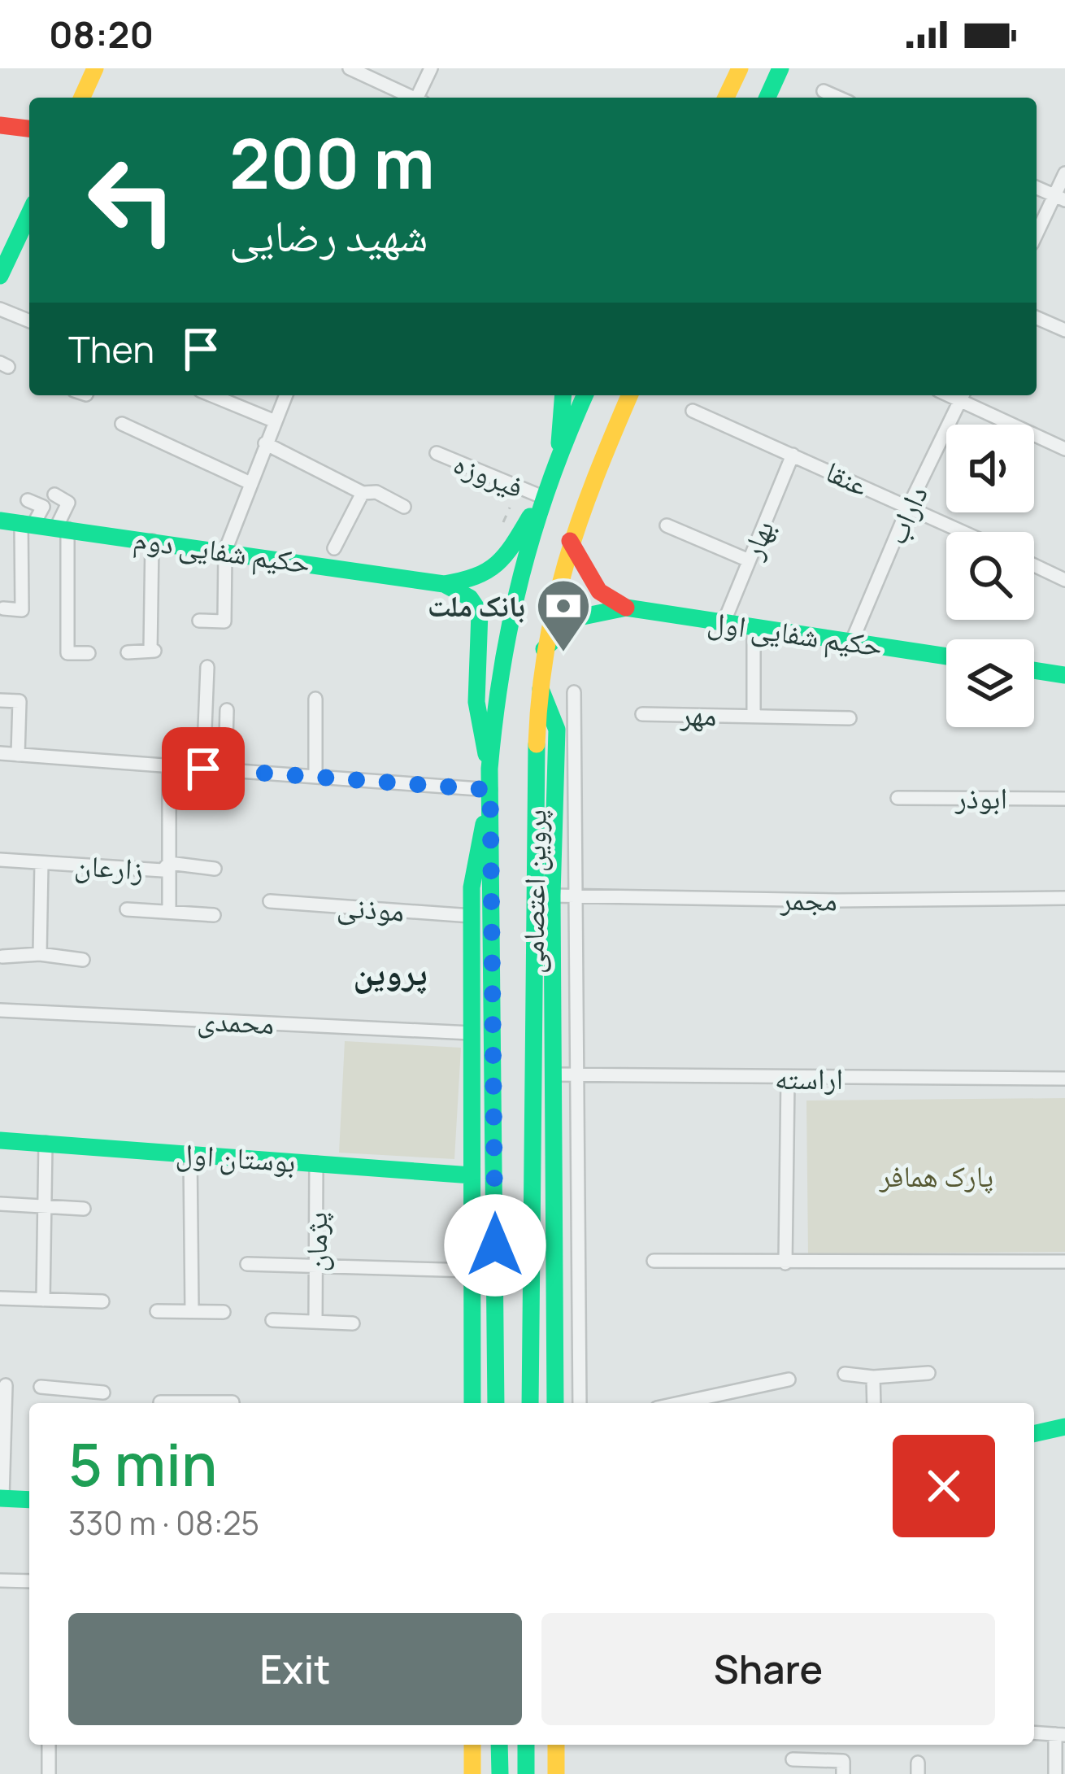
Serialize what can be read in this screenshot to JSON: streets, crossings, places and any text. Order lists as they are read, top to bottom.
{
  "streets": {
    "main road": [
      "حکیم شفایی دوم",
      "حکیم شفایی اول",
      "پروین اعتصامی",
      "بوستان اول"
    ],
    "street": [
      "فیروزه",
      "عنقا",
      "داراب",
      "بهار",
      "مهر",
      "ابوذر",
      "زارعان",
      "مجمر",
      "موذنی",
      "محمدی",
      "اراسته",
      "پژمان"
    ]
  },
  "crossings": [
    ["فیروزه", "پروین اعتصامی"],
    ["عنقا", "داراب"],
    ["عنقا", "بهار"],
    ["داراب", "حکیم شفایی اول"],
    ["بهار", "حکیم شفایی اول"],
    ["حکیم شفایی اول", "مهر"],
    ["بوستان اول", "پژمان"]
  ],
  "districts": ["پروین"],
  "parks": ["پارک همافر"],
  "places": {
    "bank": ["بانک ملت"]
  },
  "page": {
    "status": "08:20",
    "turn": ["200 m", "شهید رضایی"],
    "then": "Then",
    "heading": ["5 min", "330 m · 08:25"],
    "buttons": ["Exit", "Share"]
  }
}
